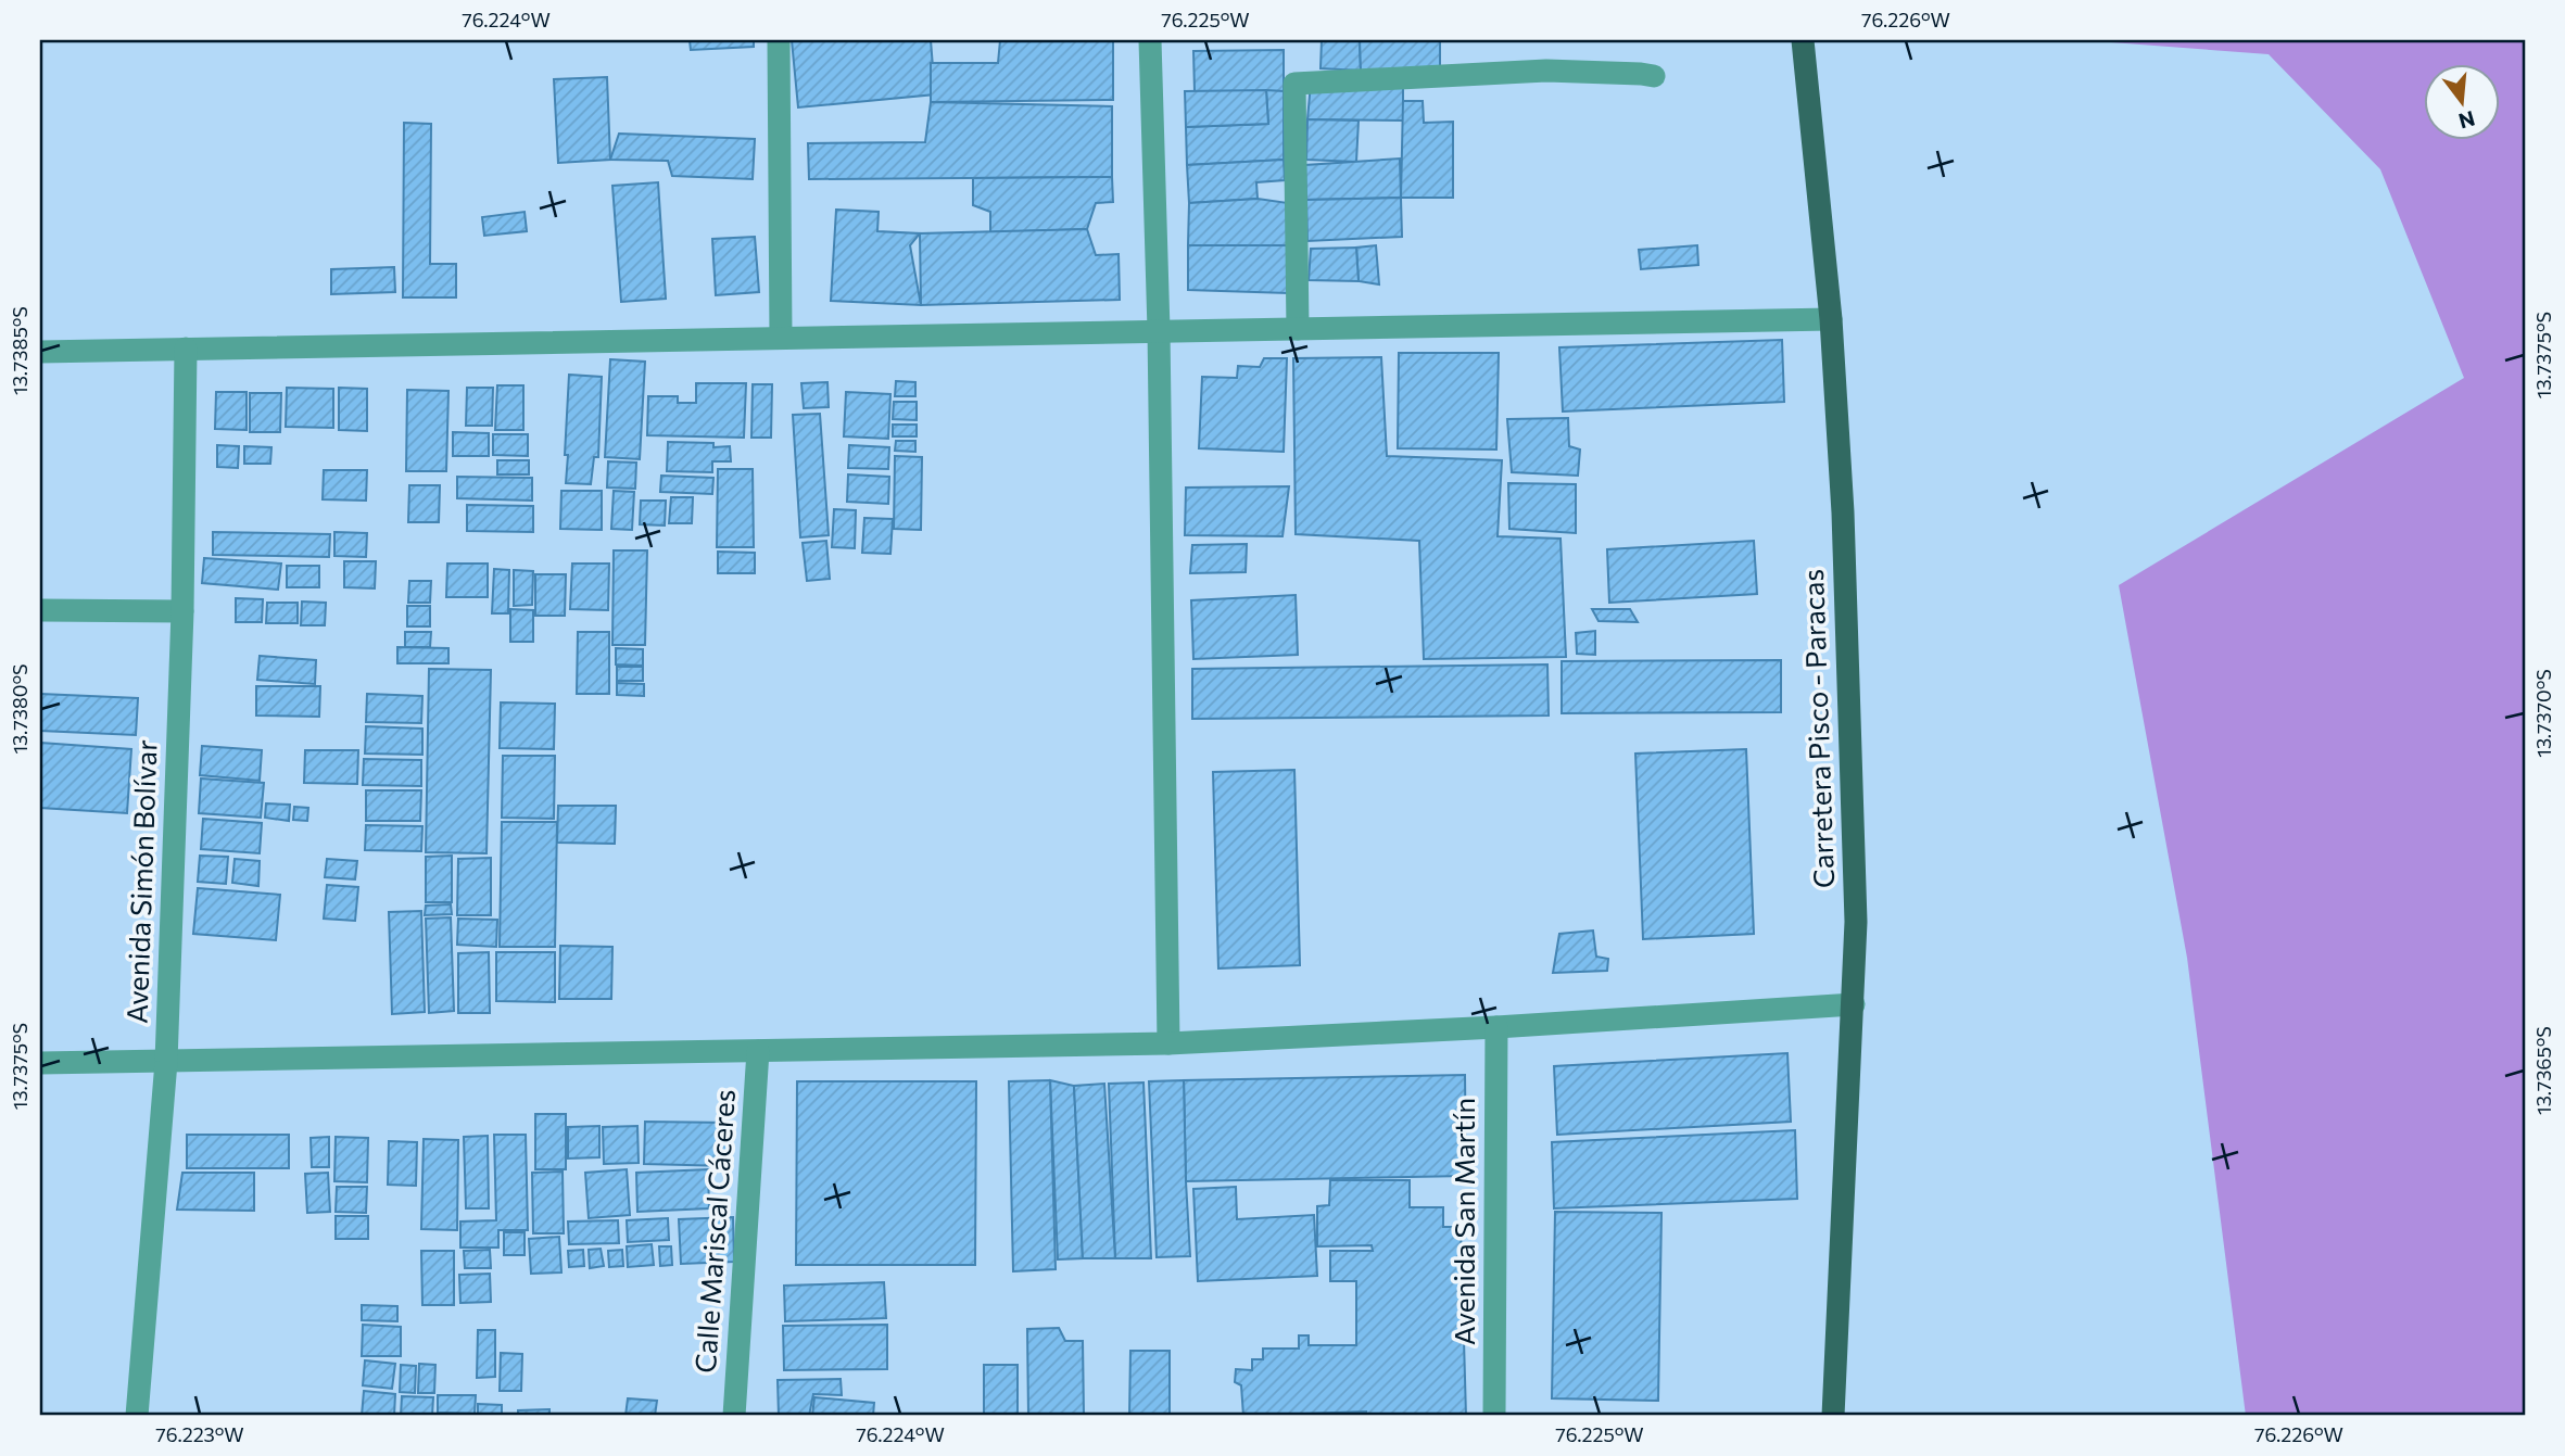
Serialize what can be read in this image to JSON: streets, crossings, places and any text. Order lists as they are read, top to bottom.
{
  "streets": {
    "main road": ["Carretera Pisco - Paracas"],
    "street": ["Avenida Simón Bolívar", "Avenida San Martín", "Calle Mariscal Cáceres"]
  },
  "north": "bottom",
  "coordinates": [
    "76.224°W",
    "76.225°W",
    "76.226°W",
    "13.7385°S",
    "13.7375°S",
    "13.7380°S",
    "13.7370°S",
    "13.7365°S",
    "76.223°W"
  ]
}
